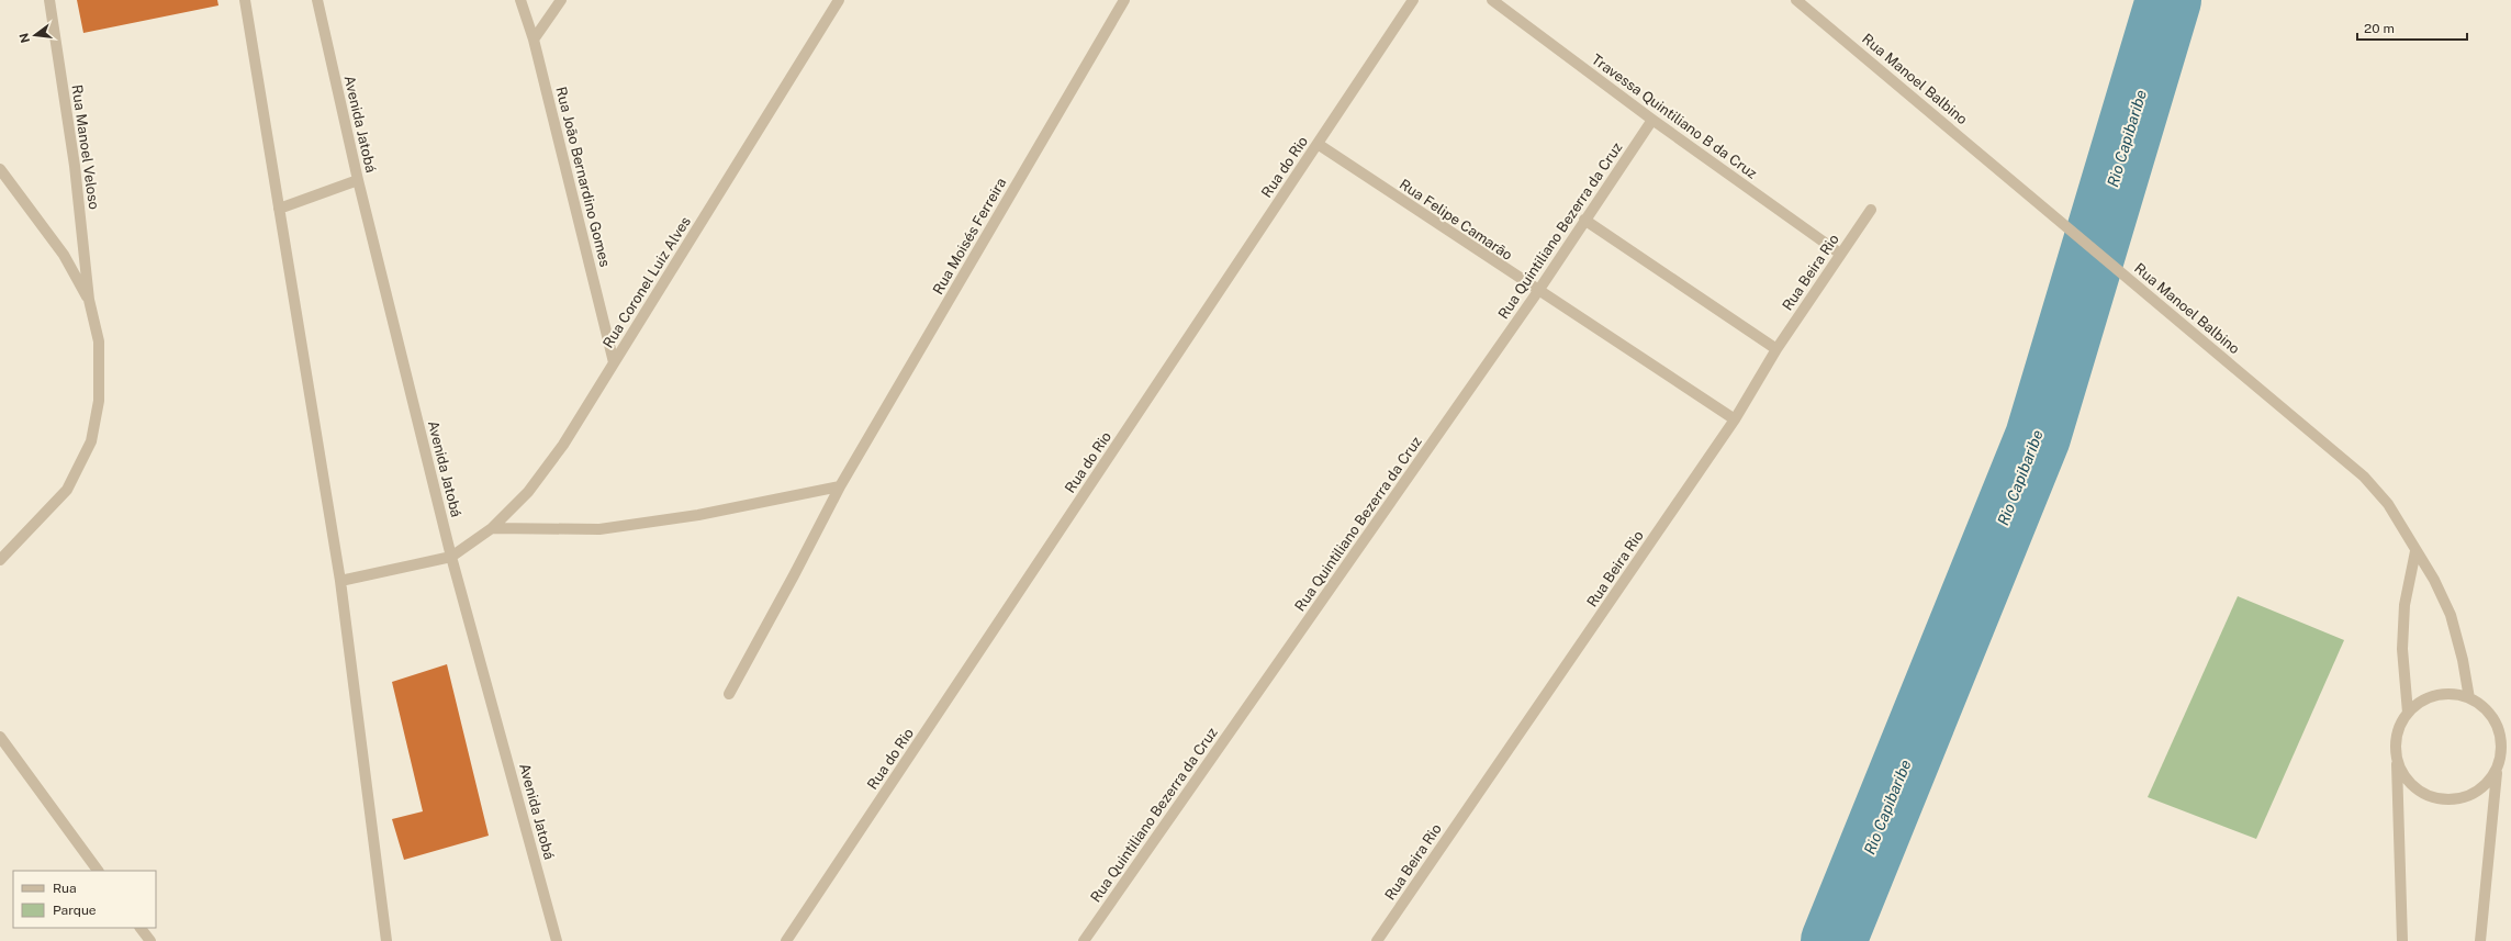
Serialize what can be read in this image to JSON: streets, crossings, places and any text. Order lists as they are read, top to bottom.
{
  "streets": {
    "street": [
      "Rua Manoel Balbino",
      "Travessa Quintiliano B da Cruz",
      "Avenida Jatobá",
      "Rua Manoel Veloso",
      "Rua do Rio",
      "Rua João Bernardino Gomes",
      "Rua Felipe Camarão",
      "Rua Quintiliano Bezerra da Cruz",
      "Rua Moisés Ferreira",
      "Rua Beira Rio",
      "Rua Coronel Luiz Alves"
    ]
  },
  "crossings": [
    ["Travessa Quintiliano B da Cruz", "Rua Quintiliano Bezerra da Cruz"],
    ["Travessa Quintiliano B da Cruz", "Rua Beira Rio"],
    ["Avenida Jatobá", "Rua Coronel Luiz Alves"],
    ["Rua do Rio", "Rua Felipe Camarão"],
    ["Rua João Bernardino Gomes", "Rua Coronel Luiz Alves"],
    ["Rua Felipe Camarão", "Rua Quintiliano Bezerra da Cruz"],
    ["Rua Felipe Camarão", "Rua Beira Rio"]
  ],
  "water": ["Rio Capibaribe"],
  "legend": ["Rua", "Parque"],
  "scale_bar": "20 m",
  "north": "left"
}
